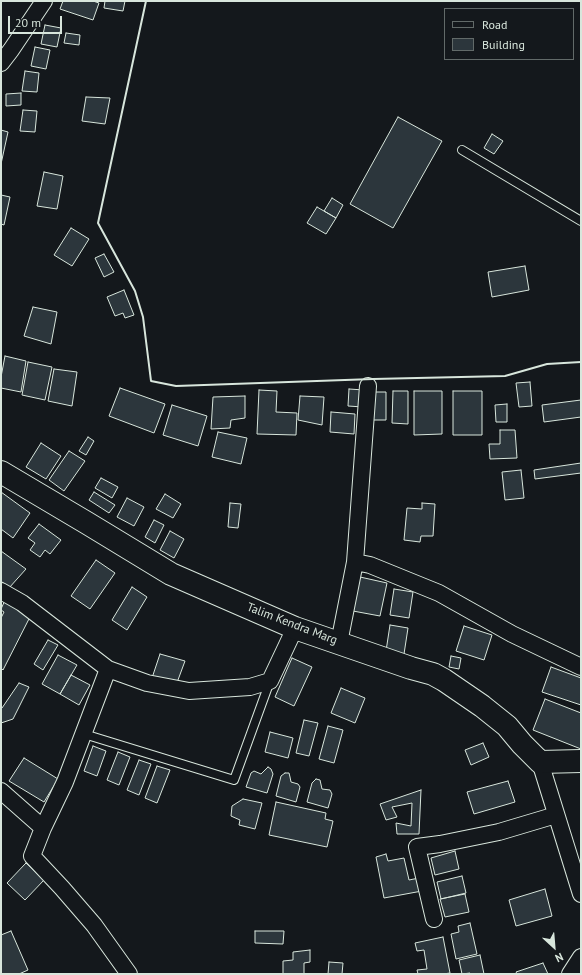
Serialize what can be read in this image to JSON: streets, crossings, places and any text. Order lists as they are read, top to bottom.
{
  "streets": {
    "street": ["Talim Kendra Marg"]
  },
  "legend": ["Road", "Building"],
  "scale_bar": "20 m",
  "north": "bottom right"
}
